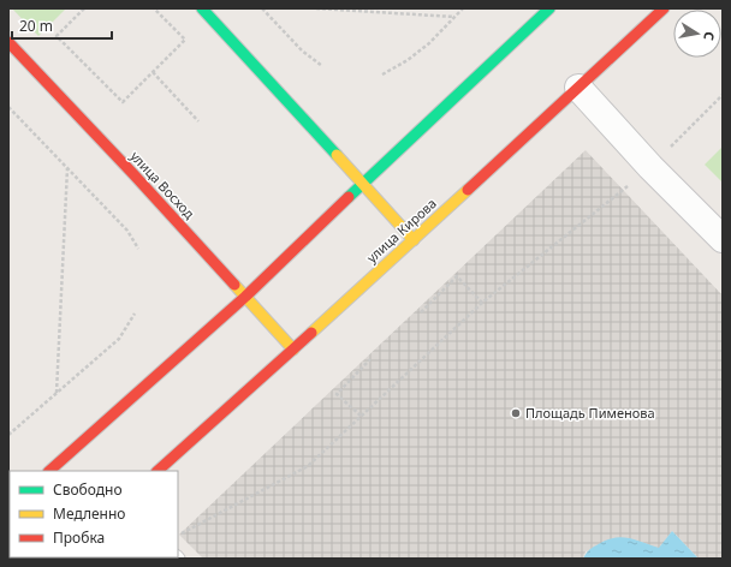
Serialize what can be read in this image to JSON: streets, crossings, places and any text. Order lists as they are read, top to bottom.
{
  "streets": {
    "main road": ["улица Восход", "улица Кирова"]
  },
  "crossings": [
    ["улица Восход", "улица Кирова"]
  ],
  "places": ["Площадь Пименова"],
  "legend": ["Свободно", "Медленно", "Пробка"],
  "scale_bar": "20 m",
  "north": "right"
}
